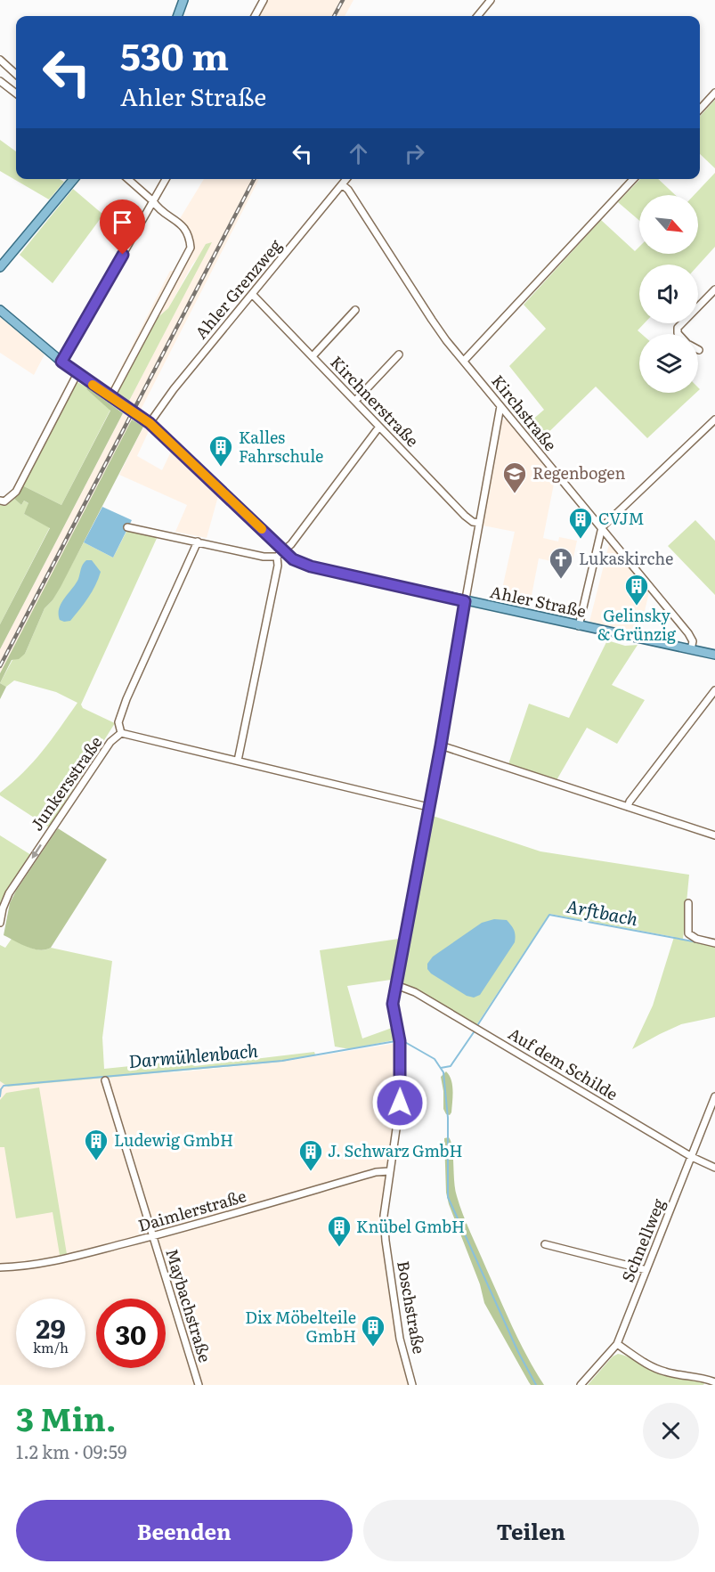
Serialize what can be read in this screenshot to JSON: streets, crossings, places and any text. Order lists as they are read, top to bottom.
{
  "streets": {
    "main road": ["Ahler Straße"],
    "street": [
      "Ahler Grenzweg",
      "Kirchnerstraße",
      "Kirchstraße",
      "Junkersstraße",
      "Auf dem Schilde",
      "Daimlerstraße",
      "Schnellweg",
      "Maybachstraße",
      "Boschstraße"
    ]
  },
  "crossings": [
    ["Ahler Grenzweg", "Kirchnerstraße"],
    ["Ahler Grenzweg", "Kirchstraße"],
    ["Ahler Grenzweg", "Ahler Straße"],
    ["Kirchnerstraße", "Boschstraße"],
    ["Kirchstraße", "Ahler Straße"],
    ["Kirchstraße", "Boschstraße"],
    ["Ahler Straße", "Boschstraße"],
    ["Auf dem Schilde", "Schnellweg"],
    ["Auf dem Schilde", "Boschstraße"],
    ["Daimlerstraße", "Maybachstraße"],
    ["Daimlerstraße", "Boschstraße"]
  ],
  "one_way": ["Junkersstraße"],
  "water": ["Arftbach", "Darmühlenbach"],
  "places": {
    "building": [
      "Kalles Fahrschule",
      "CVJM",
      "Gelinsky & Grünzig",
      "Ludewig GmbH",
      "J. Schwarz GmbH",
      "Knübel GmbH",
      "Dix Möbelteile GmbH"
    ],
    "school or university": ["Regenbogen"],
    "church": ["Lukaskirche"]
  },
  "north": "bottom right",
  "page": {
    "turn": ["530 m", "Ahler Straße"],
    "speed": "29 km/h",
    "limit": "30",
    "heading": ["3 Min.", "1.2 km · 09:59"],
    "buttons": ["Beenden", "Teilen"]
  }
}
